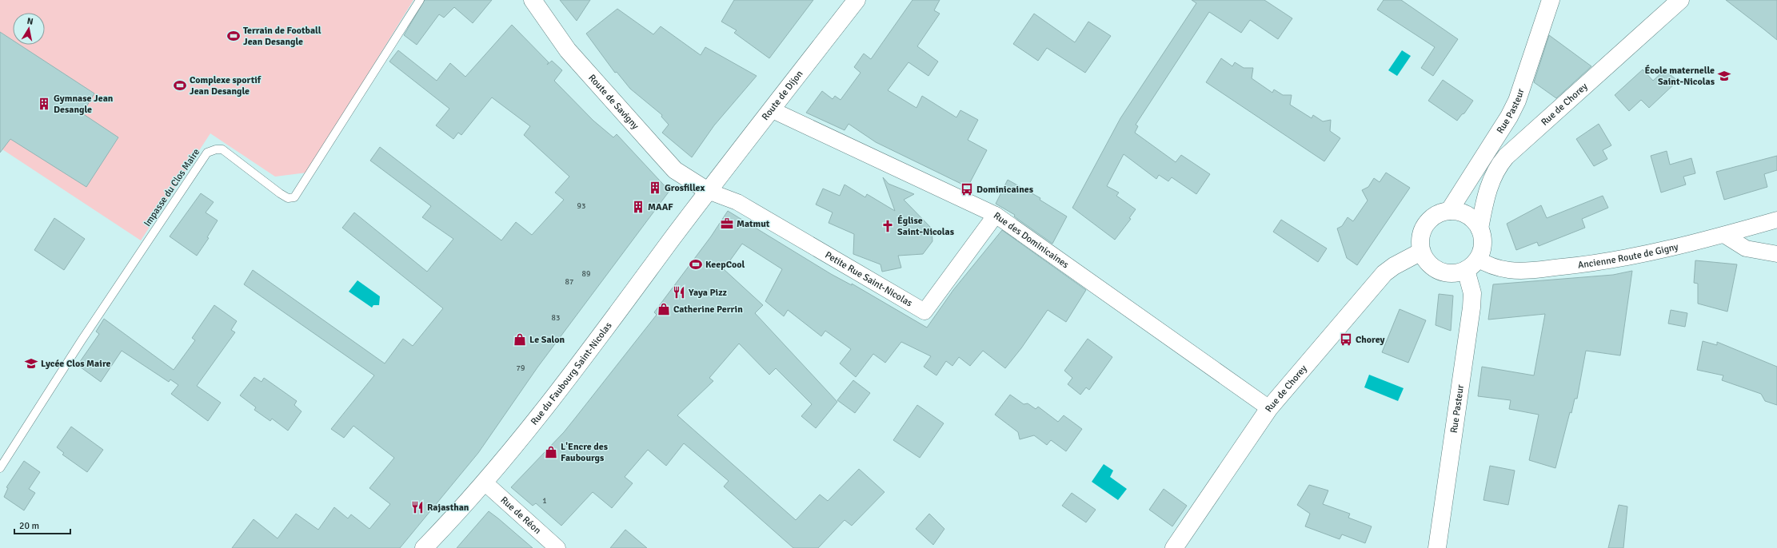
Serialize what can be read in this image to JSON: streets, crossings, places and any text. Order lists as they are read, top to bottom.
{
  "streets": {
    "street": [
      "Route de Dijon",
      "Route de Savigny",
      "Rue de Chorey",
      "Rue Pasteur",
      "Rue des Dominicaines",
      "Ancienne Route de Gigny",
      "Petite Rue Saint-Nicolas",
      "Rue du Faubourg Saint-Nicolas",
      "Rue de Réon"
    ],
    "lane": ["Impasse du Clos Maire"]
  },
  "crossings": [
    ["Route de Dijon", "Route de Savigny"],
    ["Route de Dijon", "Rue des Dominicaines"],
    ["Route de Dijon", "Petite Rue Saint-Nicolas"],
    ["Route de Dijon", "Rue du Faubourg Saint-Nicolas"],
    ["Route de Savigny", "Petite Rue Saint-Nicolas"],
    ["Route de Savigny", "Rue du Faubourg Saint-Nicolas"],
    ["Rue de Chorey", "Rue Pasteur"],
    ["Rue de Chorey", "Rue des Dominicaines"],
    ["Rue de Chorey", "Ancienne Route de Gigny"],
    ["Rue Pasteur", "Ancienne Route de Gigny"],
    ["Rue des Dominicaines", "Petite Rue Saint-Nicolas"],
    ["Petite Rue Saint-Nicolas", "Rue du Faubourg Saint-Nicolas"],
    ["Rue du Faubourg Saint-Nicolas", "Rue de Réon"]
  ],
  "places": {
    "sports": ["Terrain de Football Jean Desangle", "Complexe sportif Jean Desangle", "KeepCool"],
    "school or university": ["École maternelle Saint-Nicolas", "Lycée Clos Maire"],
    "building": ["Gymnase Jean Desangle", "Grosfillex", "MAAF"],
    "bus stop": ["Dominicaines", "Chorey"],
    "office": ["Matmut"],
    "church": ["Église Saint-Nicolas"],
    "restaurant": ["Yaya Pizz", "Rajasthan"],
    "shop": ["Catherine Perrin", "Le Salon", "L'Encre des Faubourgs"]
  },
  "house_numbers": [
    "93",
    "89",
    "87",
    "83",
    "79",
    "1"
  ],
  "scale_bar": "20 m",
  "north": "top"
}
